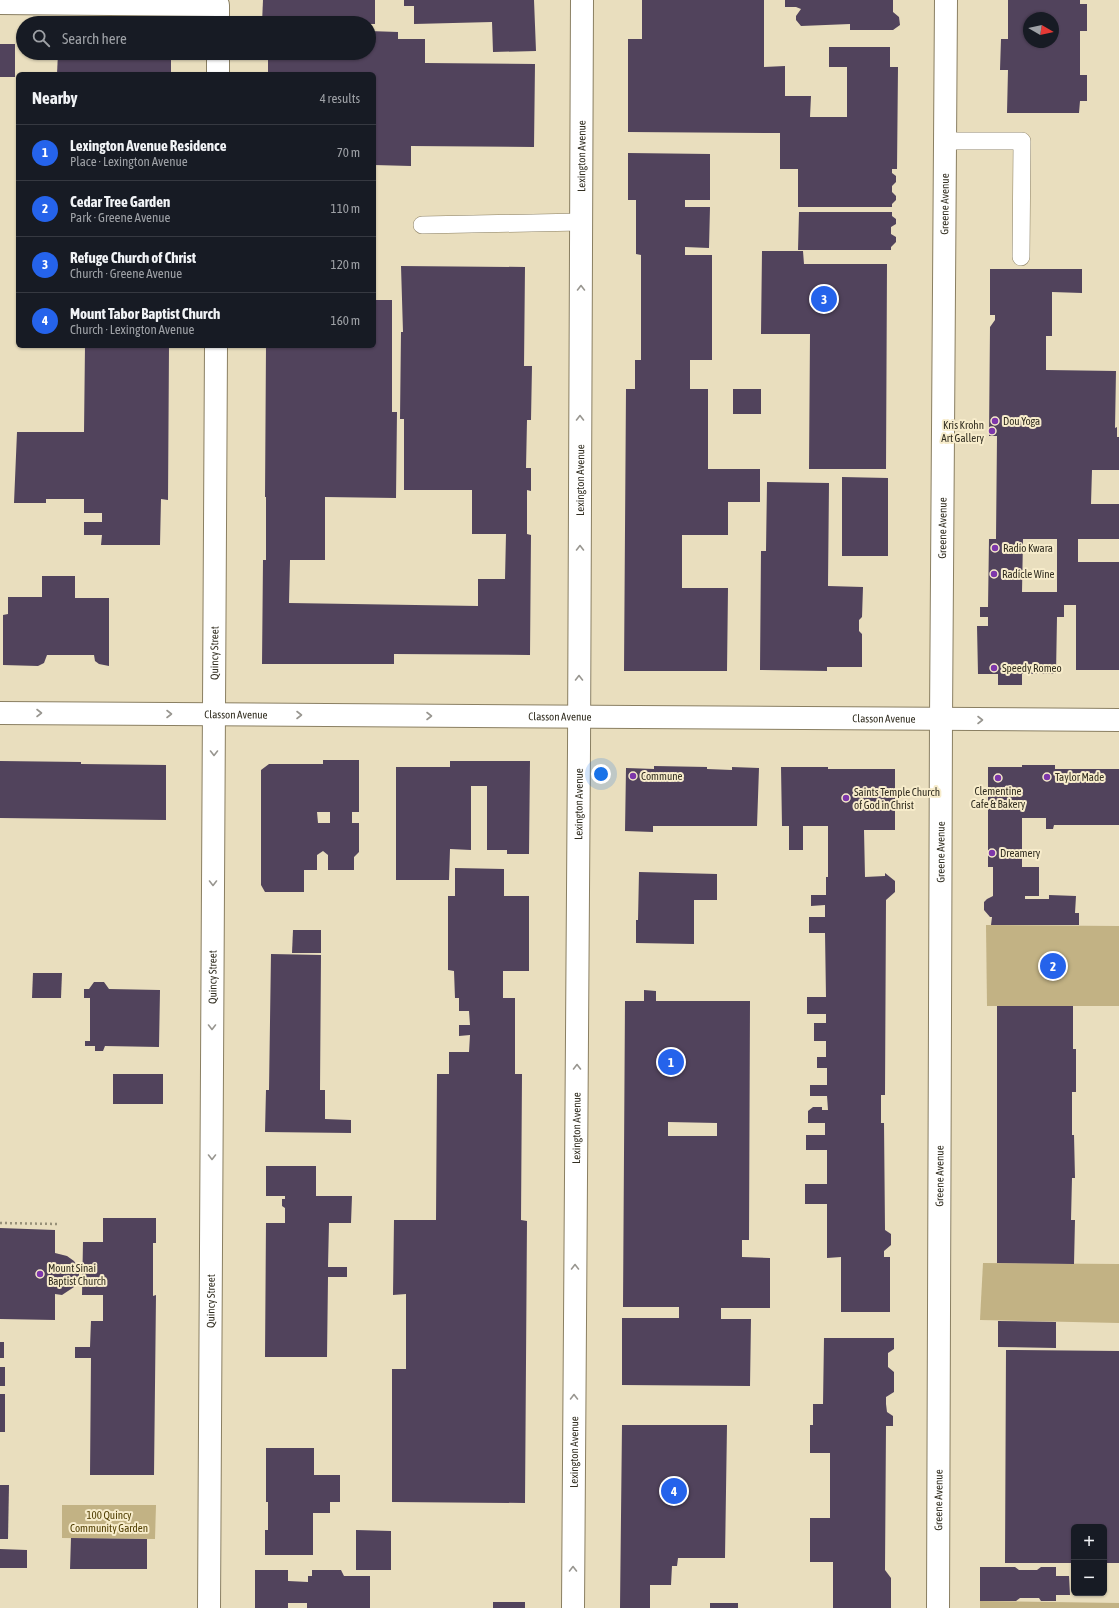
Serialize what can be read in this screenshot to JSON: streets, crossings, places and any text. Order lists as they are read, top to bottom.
{
  "streets": {
    "street": [
      "Lexington Avenue",
      "Greene Avenue",
      "Quincy Street",
      "Classon Avenue"
    ]
  },
  "crossings": [
    ["Lexington Avenue", "Classon Avenue"],
    ["Greene Avenue", "Classon Avenue"],
    ["Quincy Street", "Classon Avenue"]
  ],
  "one_way": ["Lexington Avenue", "Quincy Street", "Classon Avenue"],
  "parks": ["100 Quincy Community Garden"],
  "places": [
    "Dou Yoga",
    "Kris Krohn Art Gallery",
    "Radio Kwara",
    "Radicle Wine",
    "Speedy Romeo",
    "Commune",
    "Taylor Made",
    "Clementine Cafe & Bakery",
    "Saints Temple Church of God in Christ",
    "Dreamery",
    "Mount Sinai Baptist Church"
  ],
  "north": "right",
  "page": {
    "search": "Search here",
    "heading": ["Nearby", "4 results"],
    "list": [
      {
        "mark": "1",
        "name": "Lexington Avenue Residence",
        "note": "Place · Lexington Avenue",
        "value": "70 m"
      },
      {
        "mark": "2",
        "name": "Cedar Tree Garden",
        "note": "Park · Greene Avenue",
        "value": "110 m"
      },
      {
        "mark": "3",
        "name": "Refuge Church of Christ",
        "note": "Church · Greene Avenue",
        "value": "120 m"
      },
      {
        "mark": "4",
        "name": "Mount Tabor Baptist Church",
        "note": "Church · Lexington Avenue",
        "value": "160 m"
      }
    ],
    "pins": [
      "3",
      "2",
      "1",
      "4"
    ],
    "map_buttons": ["+", "−"]
  }
}
